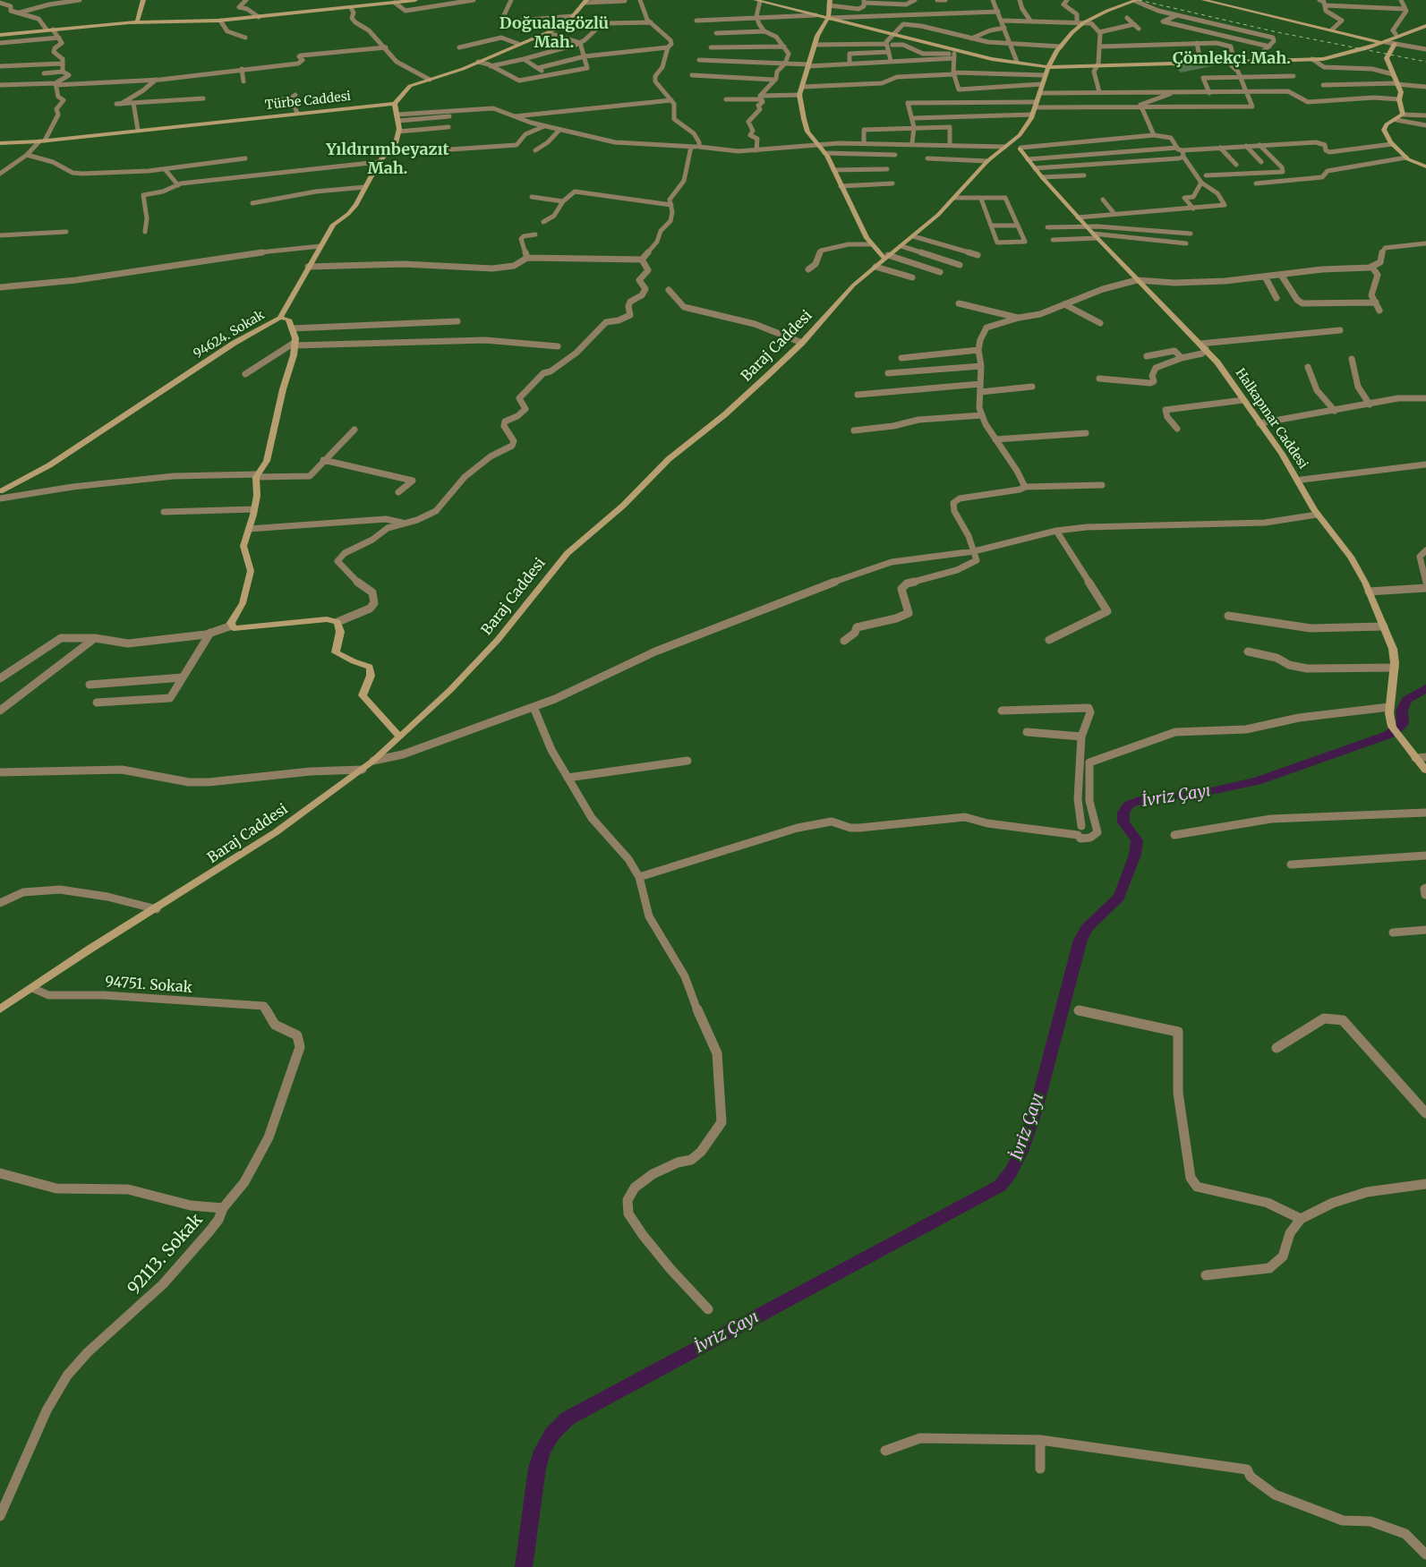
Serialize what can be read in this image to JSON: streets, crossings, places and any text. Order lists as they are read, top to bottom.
{
  "streets": {
    "main road": [
      "Türbe Caddesi",
      "94624. Sokak",
      "Baraj Caddesi",
      "Halkapınar Caddesi"
    ],
    "street": ["94751. Sokak", "92113. Sokak"]
  },
  "crossings": [
    ["Türbe Caddesi", "94624. Sokak"],
    ["Baraj Caddesi", "94751. Sokak"],
    ["94751. Sokak", "92113. Sokak"]
  ],
  "districts": ["Doğualagözlü Mah.", "Çömlekçi Mah.", "Yıldırımbeyazıt Mah."],
  "water": ["İvriz Çayı"]
}
